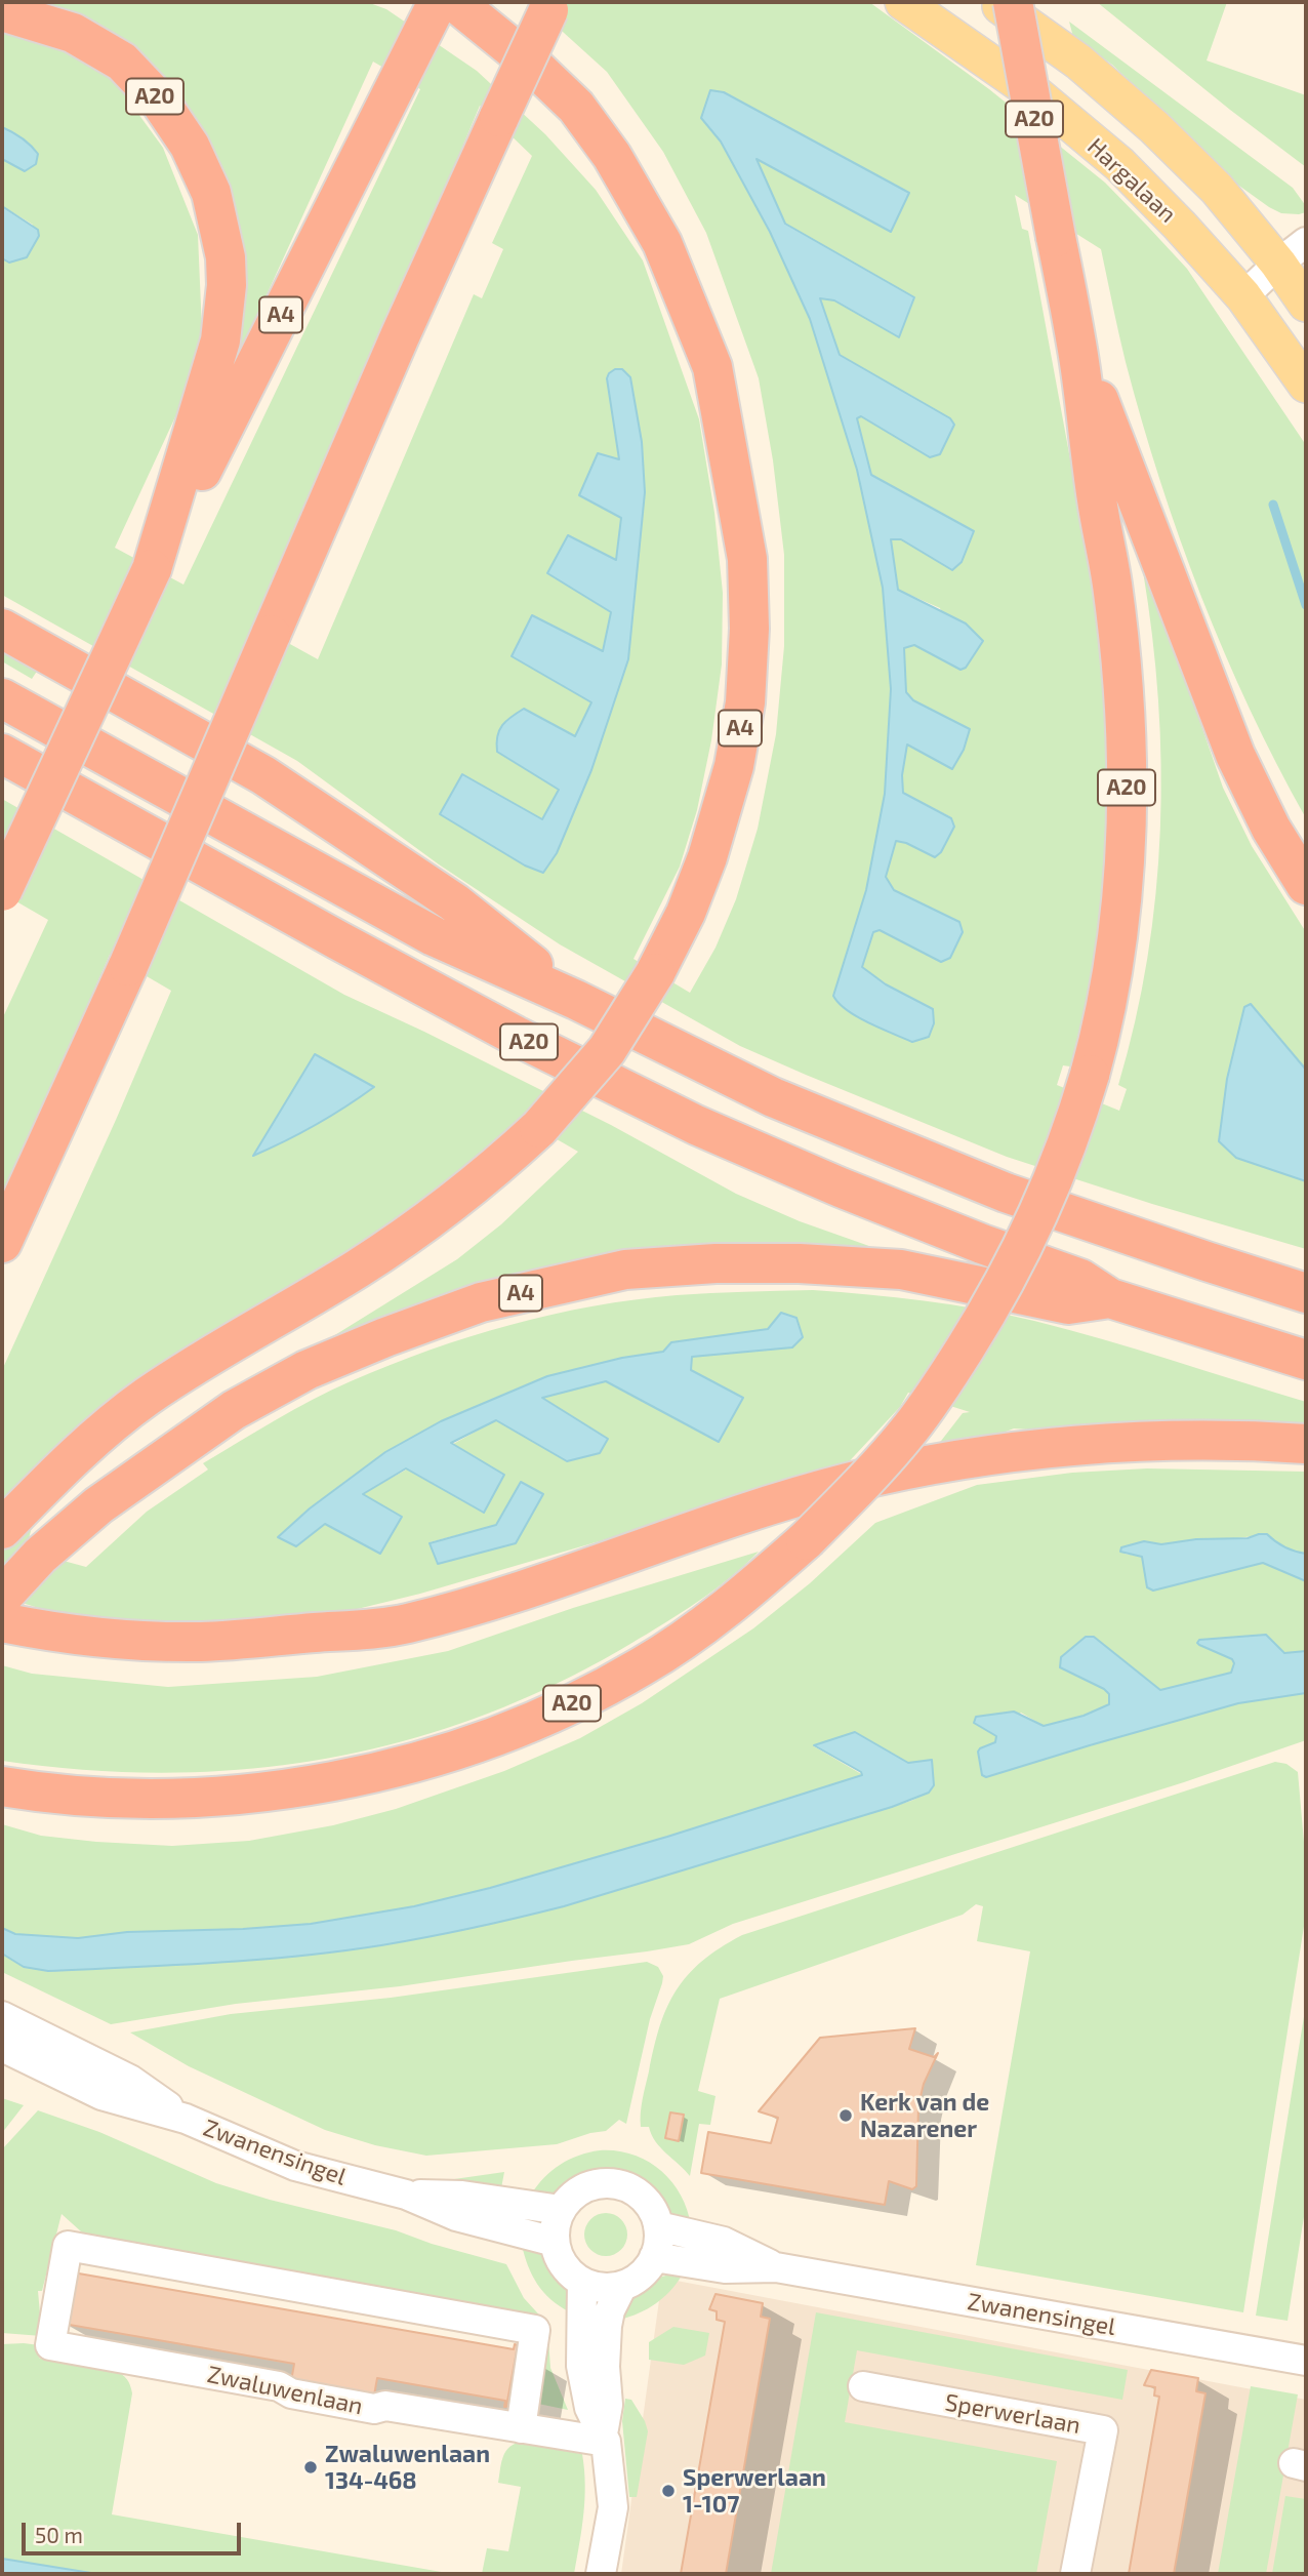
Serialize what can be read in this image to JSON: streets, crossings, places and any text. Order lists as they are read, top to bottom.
{
  "streets": {
    "highway": ["A20", "A4"],
    "main road": ["Hargalaan"],
    "street": ["Zwanensingel", "Zwaluwenlaan", "Sperwerlaan"]
  },
  "crossings": [
    ["A20", "A4"]
  ],
  "places": ["Kerk van de Nazarener", "Zwaluwenlaan 134-468", "Sperwerlaan 1-107"],
  "scale_bar": "50 m"
}
